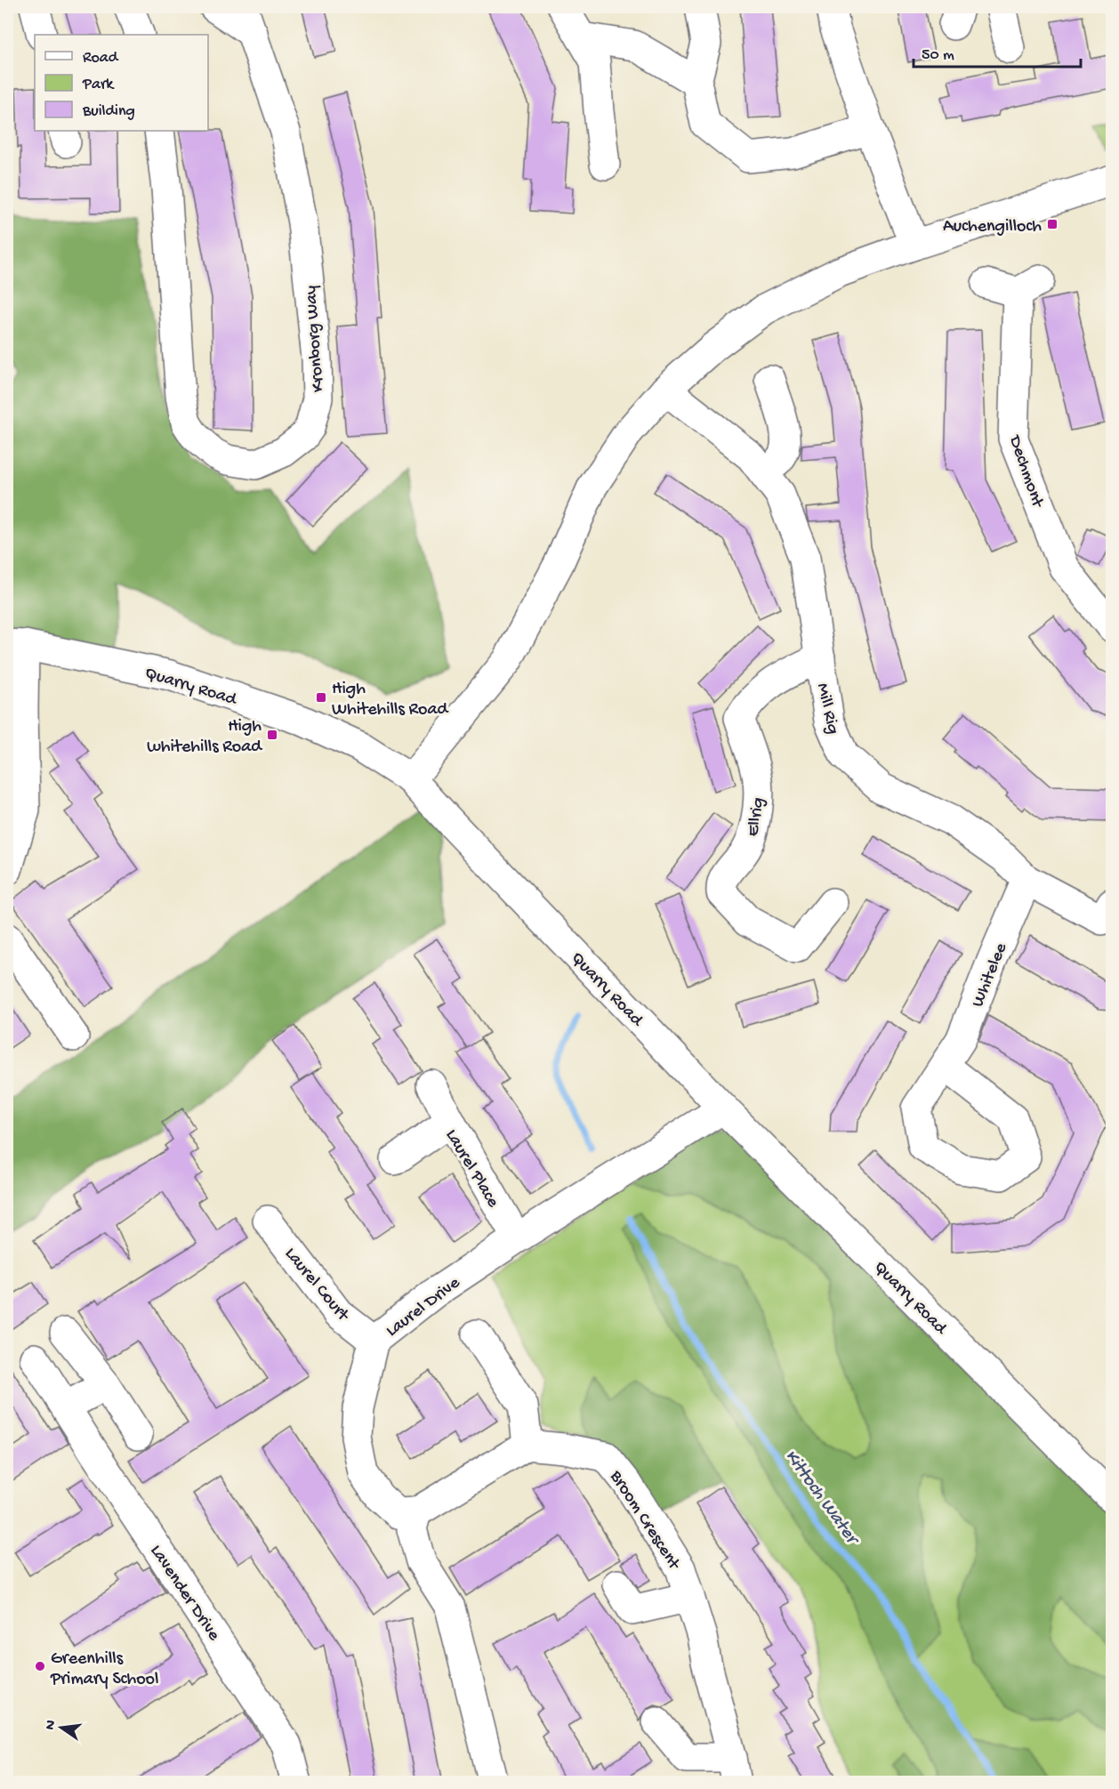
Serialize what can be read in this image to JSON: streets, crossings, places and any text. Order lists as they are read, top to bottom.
{
  "streets": {
    "street": [
      "Kronborg Way",
      "Dechmont",
      "Quarry Road",
      "Mill Rig",
      "Ellrig",
      "Whitelee",
      "Laurel Place",
      "Laurel Court",
      "Laurel Drive",
      "Broom Crescent",
      "Lavender Drive"
    ]
  },
  "crossings": [
    ["Quarry Road", "Laurel Drive"],
    ["Mill Rig", "Ellrig"],
    ["Mill Rig", "Whitelee"],
    ["Laurel Place", "Laurel Drive"],
    ["Laurel Court", "Laurel Drive"]
  ],
  "water": ["Kittoch Water"],
  "places": {
    "transit": ["Auchengilloch", "High Whitehills Road", "High whitehills Road"],
    "other": ["Greenhills Primary School"]
  },
  "legend": ["Road", "Park", "Building"],
  "scale_bar": "50 m",
  "north": "left"
}
